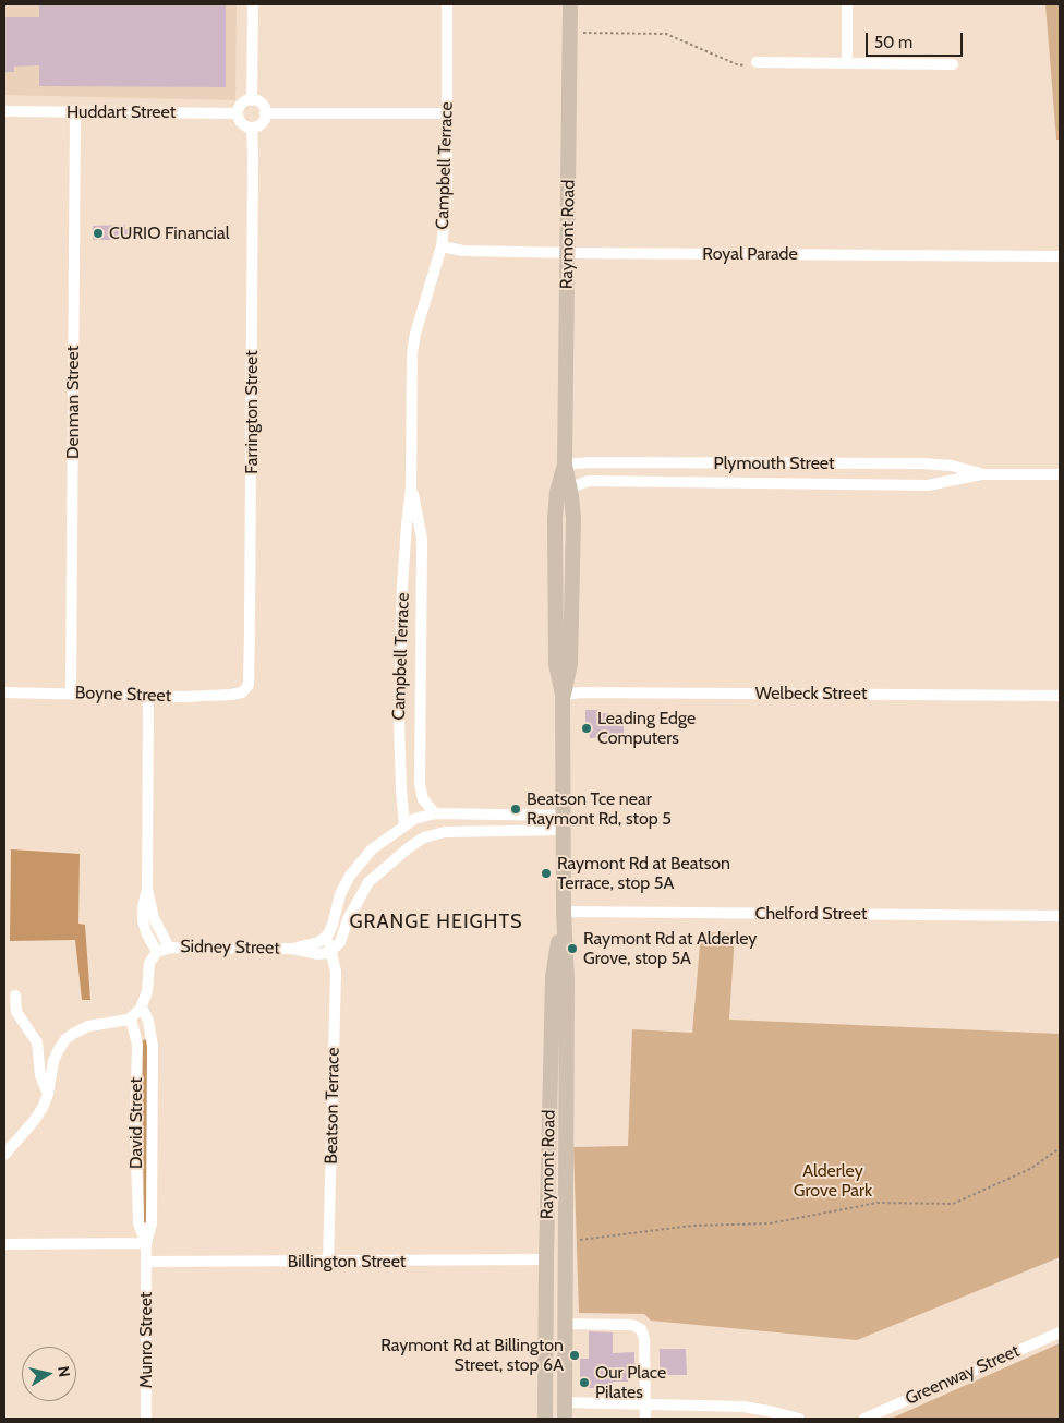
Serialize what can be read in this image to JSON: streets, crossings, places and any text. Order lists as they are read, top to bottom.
{
  "streets": {
    "main road": ["Raymont Road"],
    "street": [
      "Huddart Street",
      "Campbell Terrace",
      "Royal Parade",
      "Denman Street",
      "Farrington Street",
      "Plymouth Street",
      "Welbeck Street",
      "Boyne Street",
      "Chelford Street",
      "Sidney Street",
      "Beatson Terrace",
      "David Street",
      "Billington Street",
      "Munro Street",
      "Greenway Street"
    ]
  },
  "crossings": [
    ["Huddart Street", "Denman Street"],
    ["Huddart Street", "Farrington Street"],
    ["Campbell Terrace", "Royal Parade"],
    ["Raymont Road", "Royal Parade"],
    ["Raymont Road", "Plymouth Street"],
    ["Raymont Road", "Welbeck Street"],
    ["Raymont Road", "Chelford Street"],
    ["Raymont Road", "Billington Street"],
    ["Denman Street", "Boyne Street"],
    ["Farrington Street", "Boyne Street"],
    ["Sidney Street", "Beatson Terrace"],
    ["Beatson Terrace", "Billington Street"],
    ["David Street", "Billington Street"],
    ["David Street", "Munro Street"],
    ["Billington Street", "Munro Street"]
  ],
  "districts": ["GRANGE HEIGHTS"],
  "parks": ["Alderley Grove Park"],
  "places": [
    "CURIO Financial",
    "Leading Edge Computers",
    "Beatson Tce near Raymont Rd, stop 5",
    "Raymont Rd at Beatson Terrace, stop 5A",
    "Raymont Rd at Alderley Grove, stop 5A",
    "Raymont Rd at Billington Street, stop 6A",
    "Our Place Pilates"
  ],
  "scale_bar": "50 m",
  "north": "right"
}
